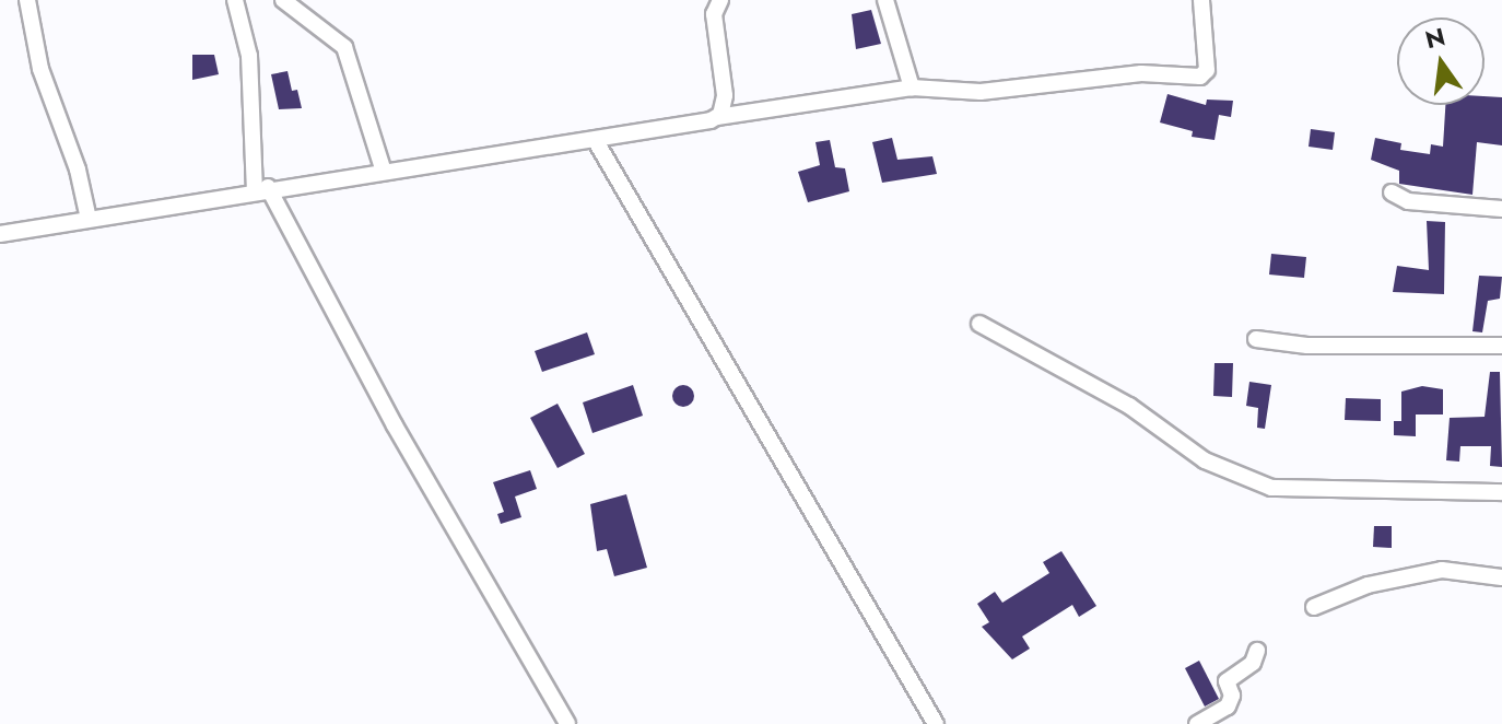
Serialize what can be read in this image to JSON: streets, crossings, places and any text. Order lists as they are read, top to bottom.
{
  "north": "top"
}
